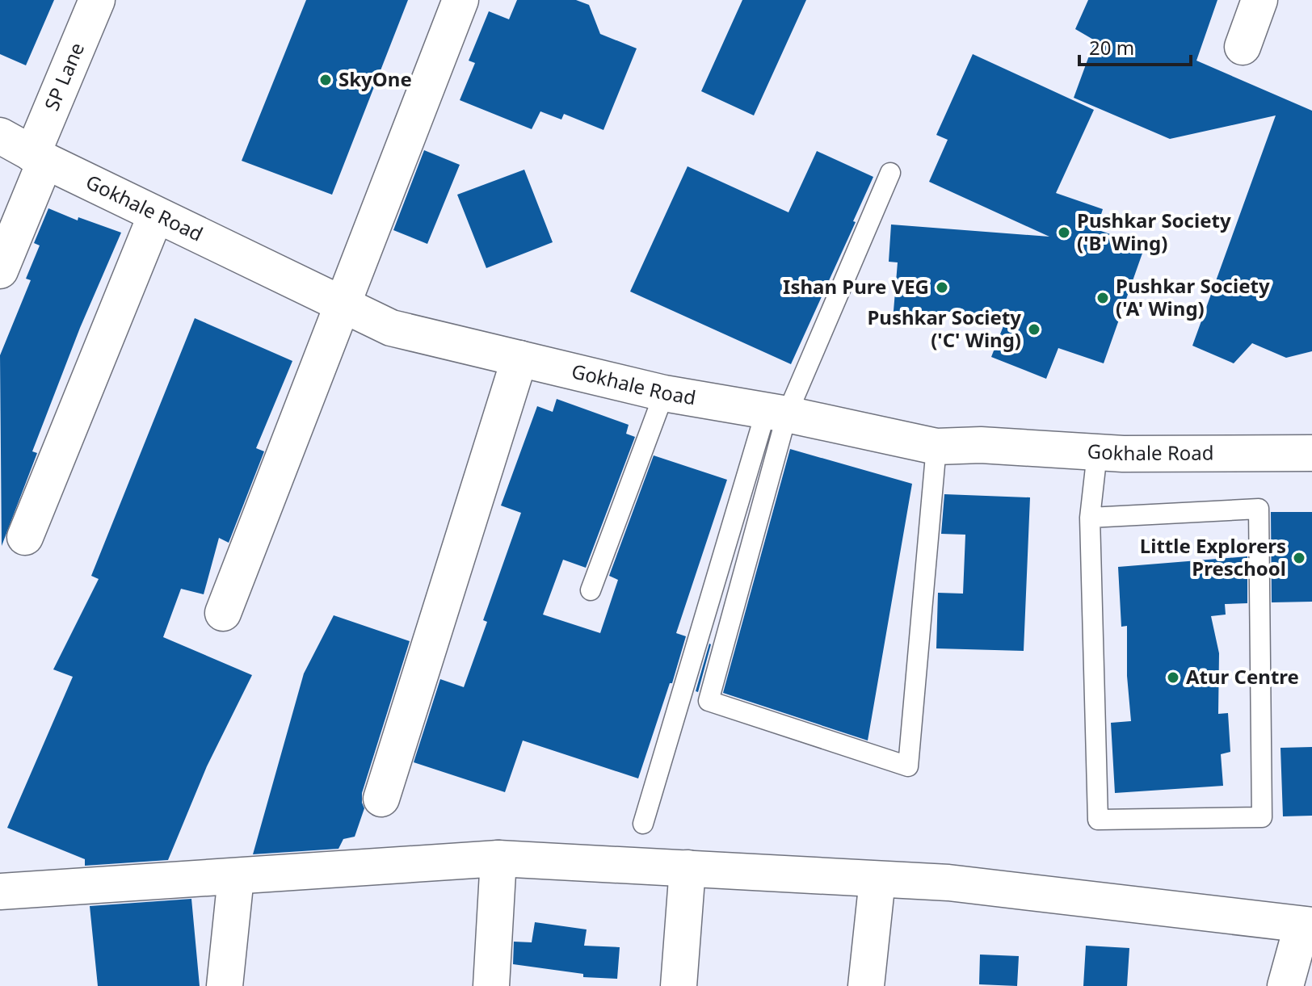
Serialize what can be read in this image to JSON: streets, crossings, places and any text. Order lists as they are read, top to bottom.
{
  "streets": {
    "street": ["SP Lane", "Gokhale Road"]
  },
  "crossings": [
    ["SP Lane", "Gokhale Road"]
  ],
  "places": [
    "SkyOne",
    "Pushkar Society ('B' Wing)",
    "Ishan Pure VEG",
    "Pushkar Society ('A' Wing)",
    "Pushkar Society ('C' Wing)",
    "Little Explorers Preschool",
    "Atur Centre"
  ],
  "scale_bar": "20 m"
}
